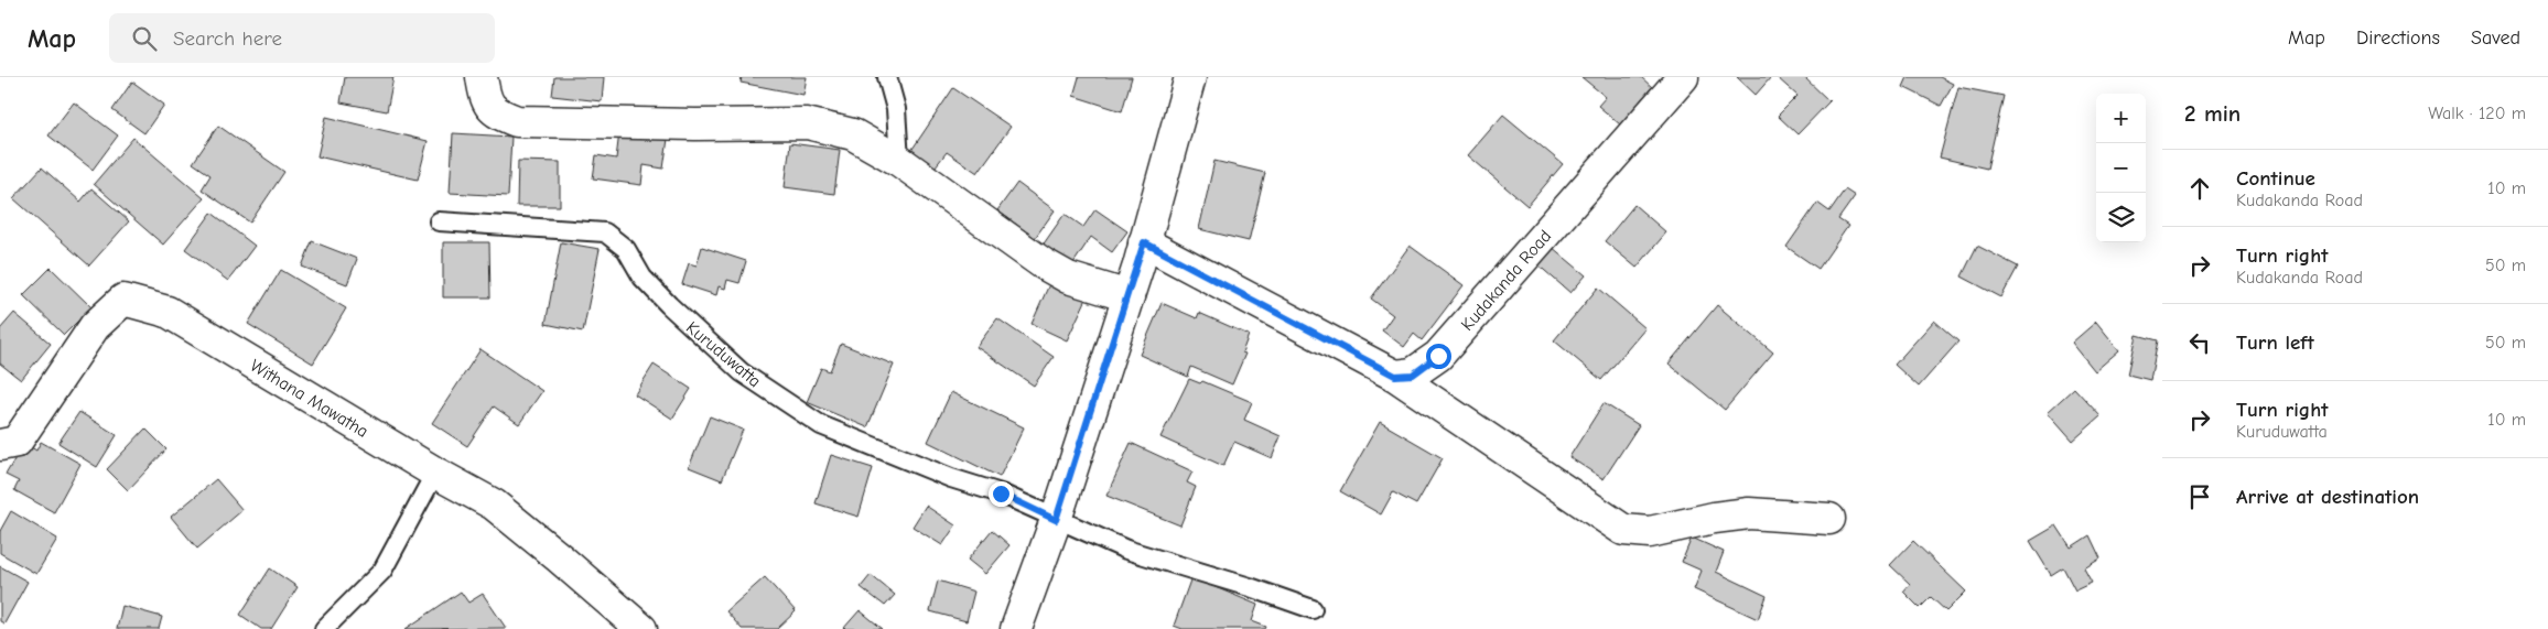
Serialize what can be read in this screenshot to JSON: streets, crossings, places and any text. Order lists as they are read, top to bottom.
{
  "streets": {
    "street": ["Kudakanda Road", "Withana Mawatha"],
    "lane": ["Kuruduwatta"]
  },
  "page": {
    "header": "Map",
    "search": "Search here",
    "nav": ["Map", "Directions", "Saved"],
    "heading": ["2 min", "Walk · 120 m"],
    "map_buttons": ["+", "−"],
    "list": [
      ["Continue", "Kudakanda Road", "10 m"],
      ["Turn right", "Kudakanda Road", "50 m"],
      ["Turn left", "50 m"],
      ["Turn right", "Kuruduwatta", "10 m"],
      "Arrive at destination"
    ]
  }
}
